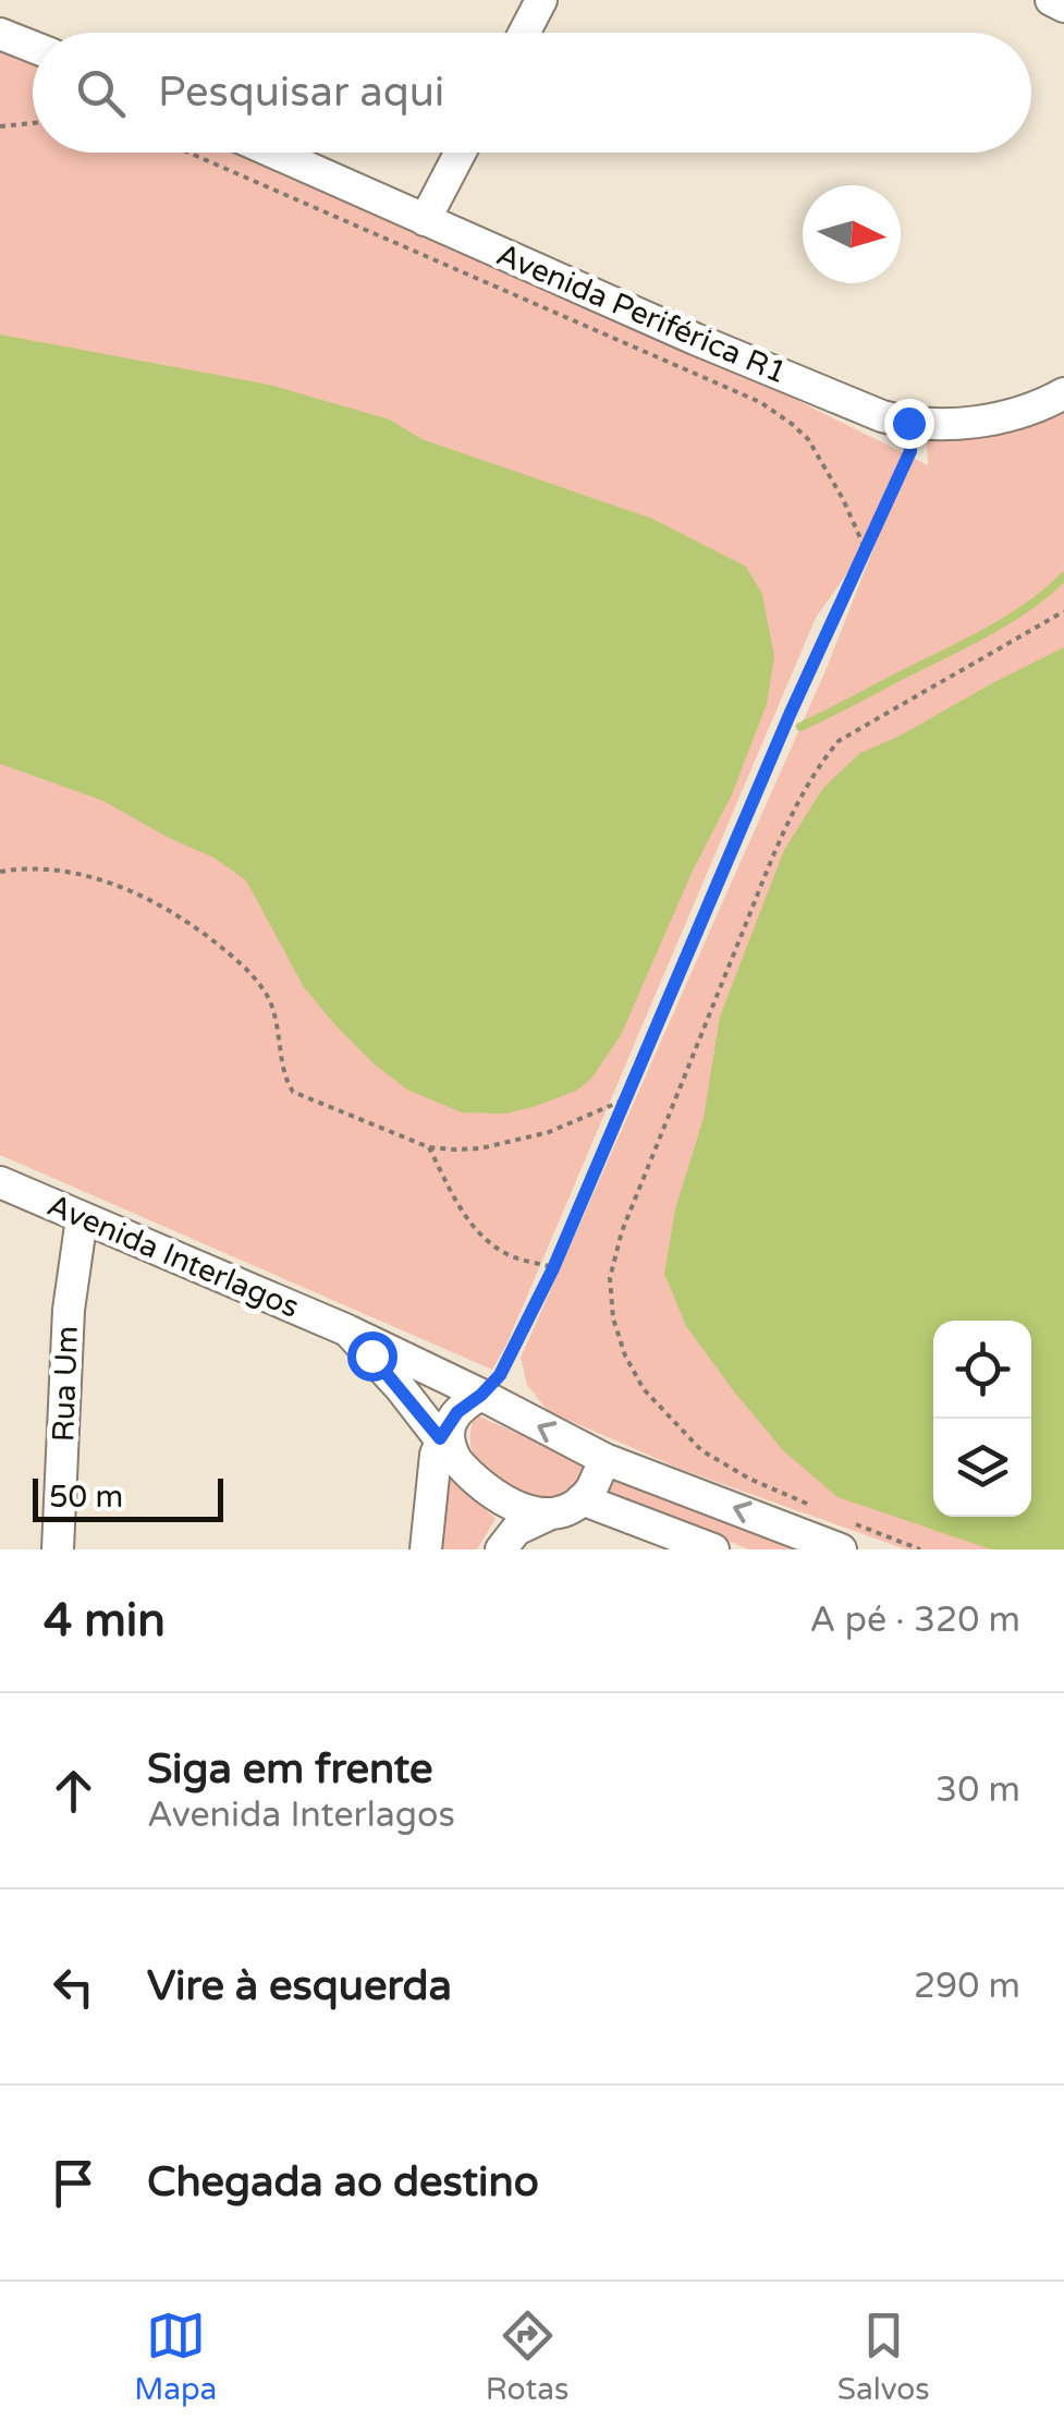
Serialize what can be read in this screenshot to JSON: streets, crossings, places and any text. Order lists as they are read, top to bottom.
{
  "streets": {
    "street": ["Avenida Periférica R1", "Avenida Interlagos", "Rua Um"]
  },
  "crossings": [
    ["Avenida Interlagos", "Rua Um"]
  ],
  "scale_bar": "50 m",
  "north": "right",
  "page": {
    "search": "Pesquisar aqui",
    "scale": "50 m",
    "heading": ["4 min", "A pé · 320 m"],
    "list": [
      ["Siga em frente", "Avenida Interlagos", "30 m"],
      ["Vire à esquerda", "290 m"],
      "Chegada ao destino"
    ],
    "nav": ["Mapa", "Rotas", "Salvos"]
  }
}
